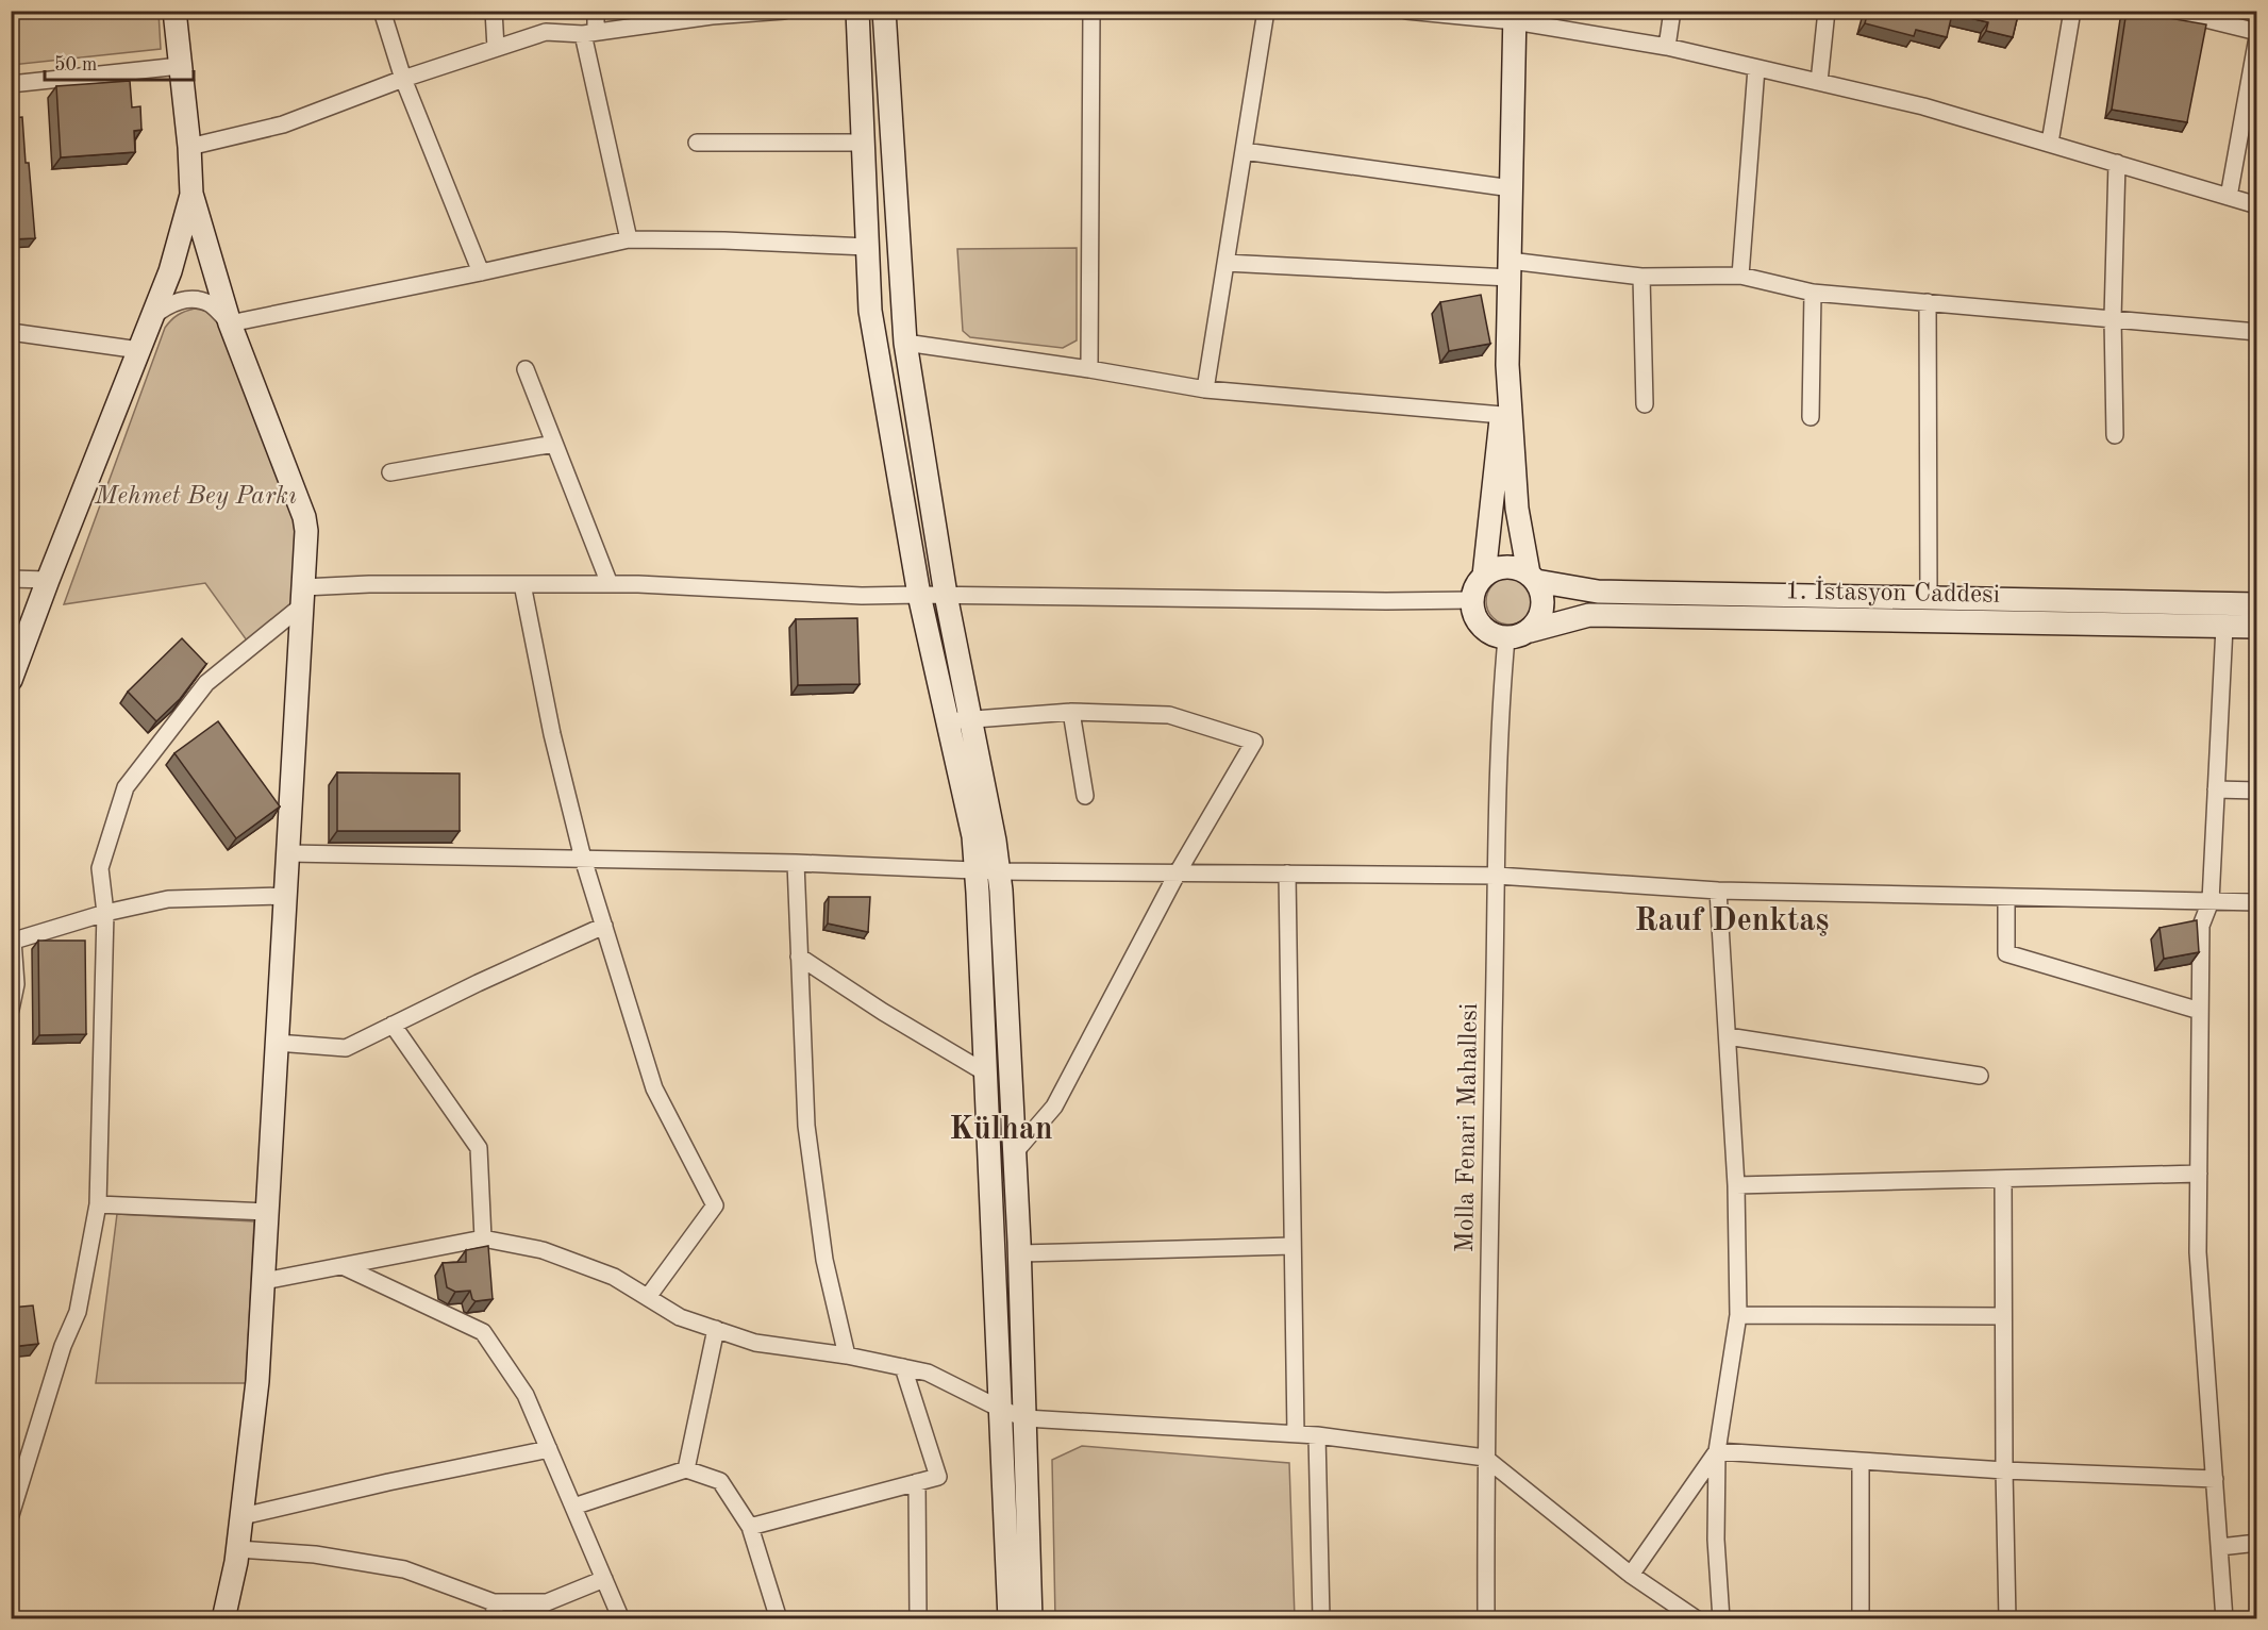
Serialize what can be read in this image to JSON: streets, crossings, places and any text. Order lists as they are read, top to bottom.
{
  "streets": {
    "main road": ["1. İstasyon Caddesi"],
    "street": ["Molla Fenari Mahallesi"]
  },
  "crossings": [
    ["1. İstasyon Caddesi", "Molla Fenari Mahallesi"]
  ],
  "districts": ["Rauf Denktaş", "Külhan"],
  "parks": ["Mehmet Bey Parkı"],
  "scale_bar": "50 m"
}
